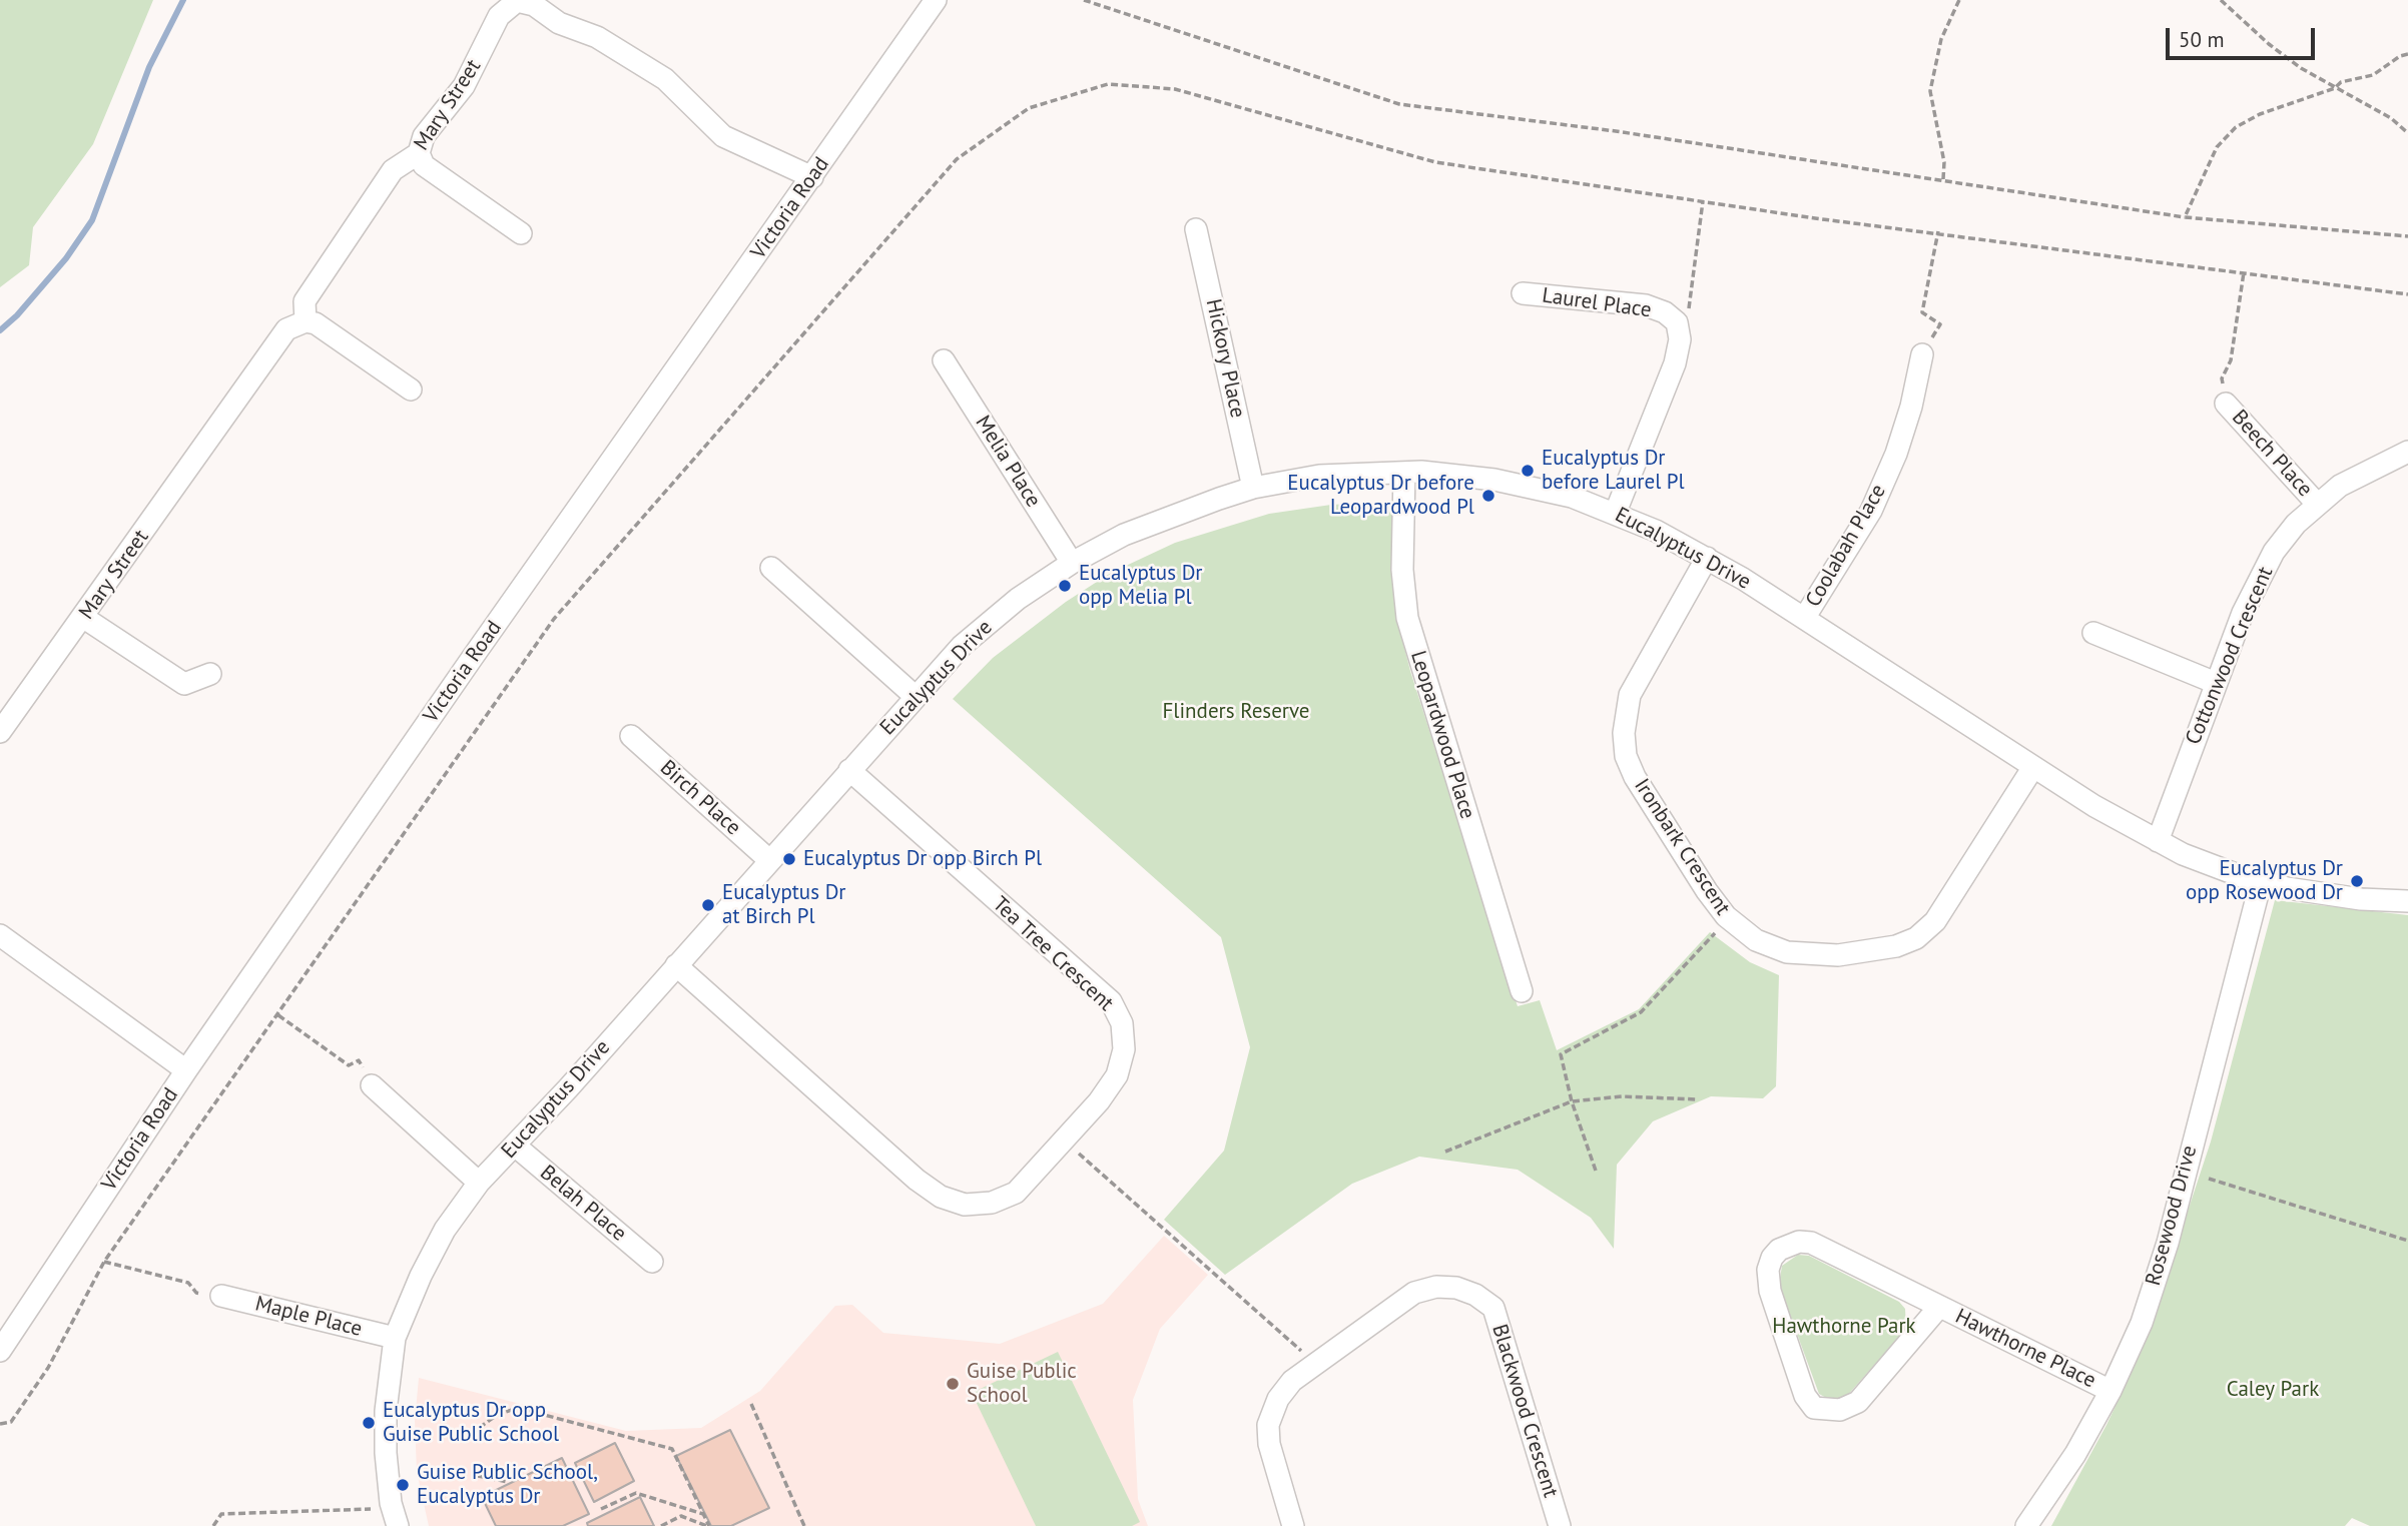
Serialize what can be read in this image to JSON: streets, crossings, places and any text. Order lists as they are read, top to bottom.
{
  "streets": {
    "street": [
      "Mary Street",
      "Victoria Road",
      "Laurel Place",
      "Hickory Place",
      "Beech Place",
      "Melia Place",
      "Coolabah Place",
      "Eucalyptus Drive",
      "Cottonwood Crescent",
      "Leopardwood Place",
      "Birch Place",
      "Ironbark Crescent",
      "Tea Tree Crescent",
      "Belah Place",
      "Rosewood Drive",
      "Maple Place",
      "Hawthorne Place",
      "Blackwood Crescent"
    ]
  },
  "crossings": [
    ["Mary Street", "Victoria Road"],
    ["Laurel Place", "Eucalyptus Drive"],
    ["Hickory Place", "Eucalyptus Drive"],
    ["Beech Place", "Cottonwood Crescent"],
    ["Melia Place", "Eucalyptus Drive"],
    ["Coolabah Place", "Eucalyptus Drive"],
    ["Eucalyptus Drive", "Cottonwood Crescent"],
    ["Eucalyptus Drive", "Leopardwood Place"],
    ["Eucalyptus Drive", "Birch Place"],
    ["Eucalyptus Drive", "Ironbark Crescent"],
    ["Eucalyptus Drive", "Tea Tree Crescent"],
    ["Eucalyptus Drive", "Belah Place"],
    ["Eucalyptus Drive", "Rosewood Drive"],
    ["Eucalyptus Drive", "Maple Place"],
    ["Rosewood Drive", "Hawthorne Place"]
  ],
  "parks": ["Flinders Reserve", "Hawthorne Park", "Caley Park"],
  "places": [
    "Eucalyptus Dr before Laurel Pl",
    "Eucalyptus Dr before Leopardwood Pl",
    "Eucalyptus Dr opp Melia Pl",
    "Eucalyptus Dr opp Birch Pl",
    "Eucalyptus Dr opp Rosewood Dr",
    "Eucalyptus Dr at Birch Pl",
    "Guise Public School",
    "Eucalyptus Dr opp Guise Public School",
    "Guise Public School, Eucalyptus Dr"
  ],
  "scale_bar": "50 m"
}
